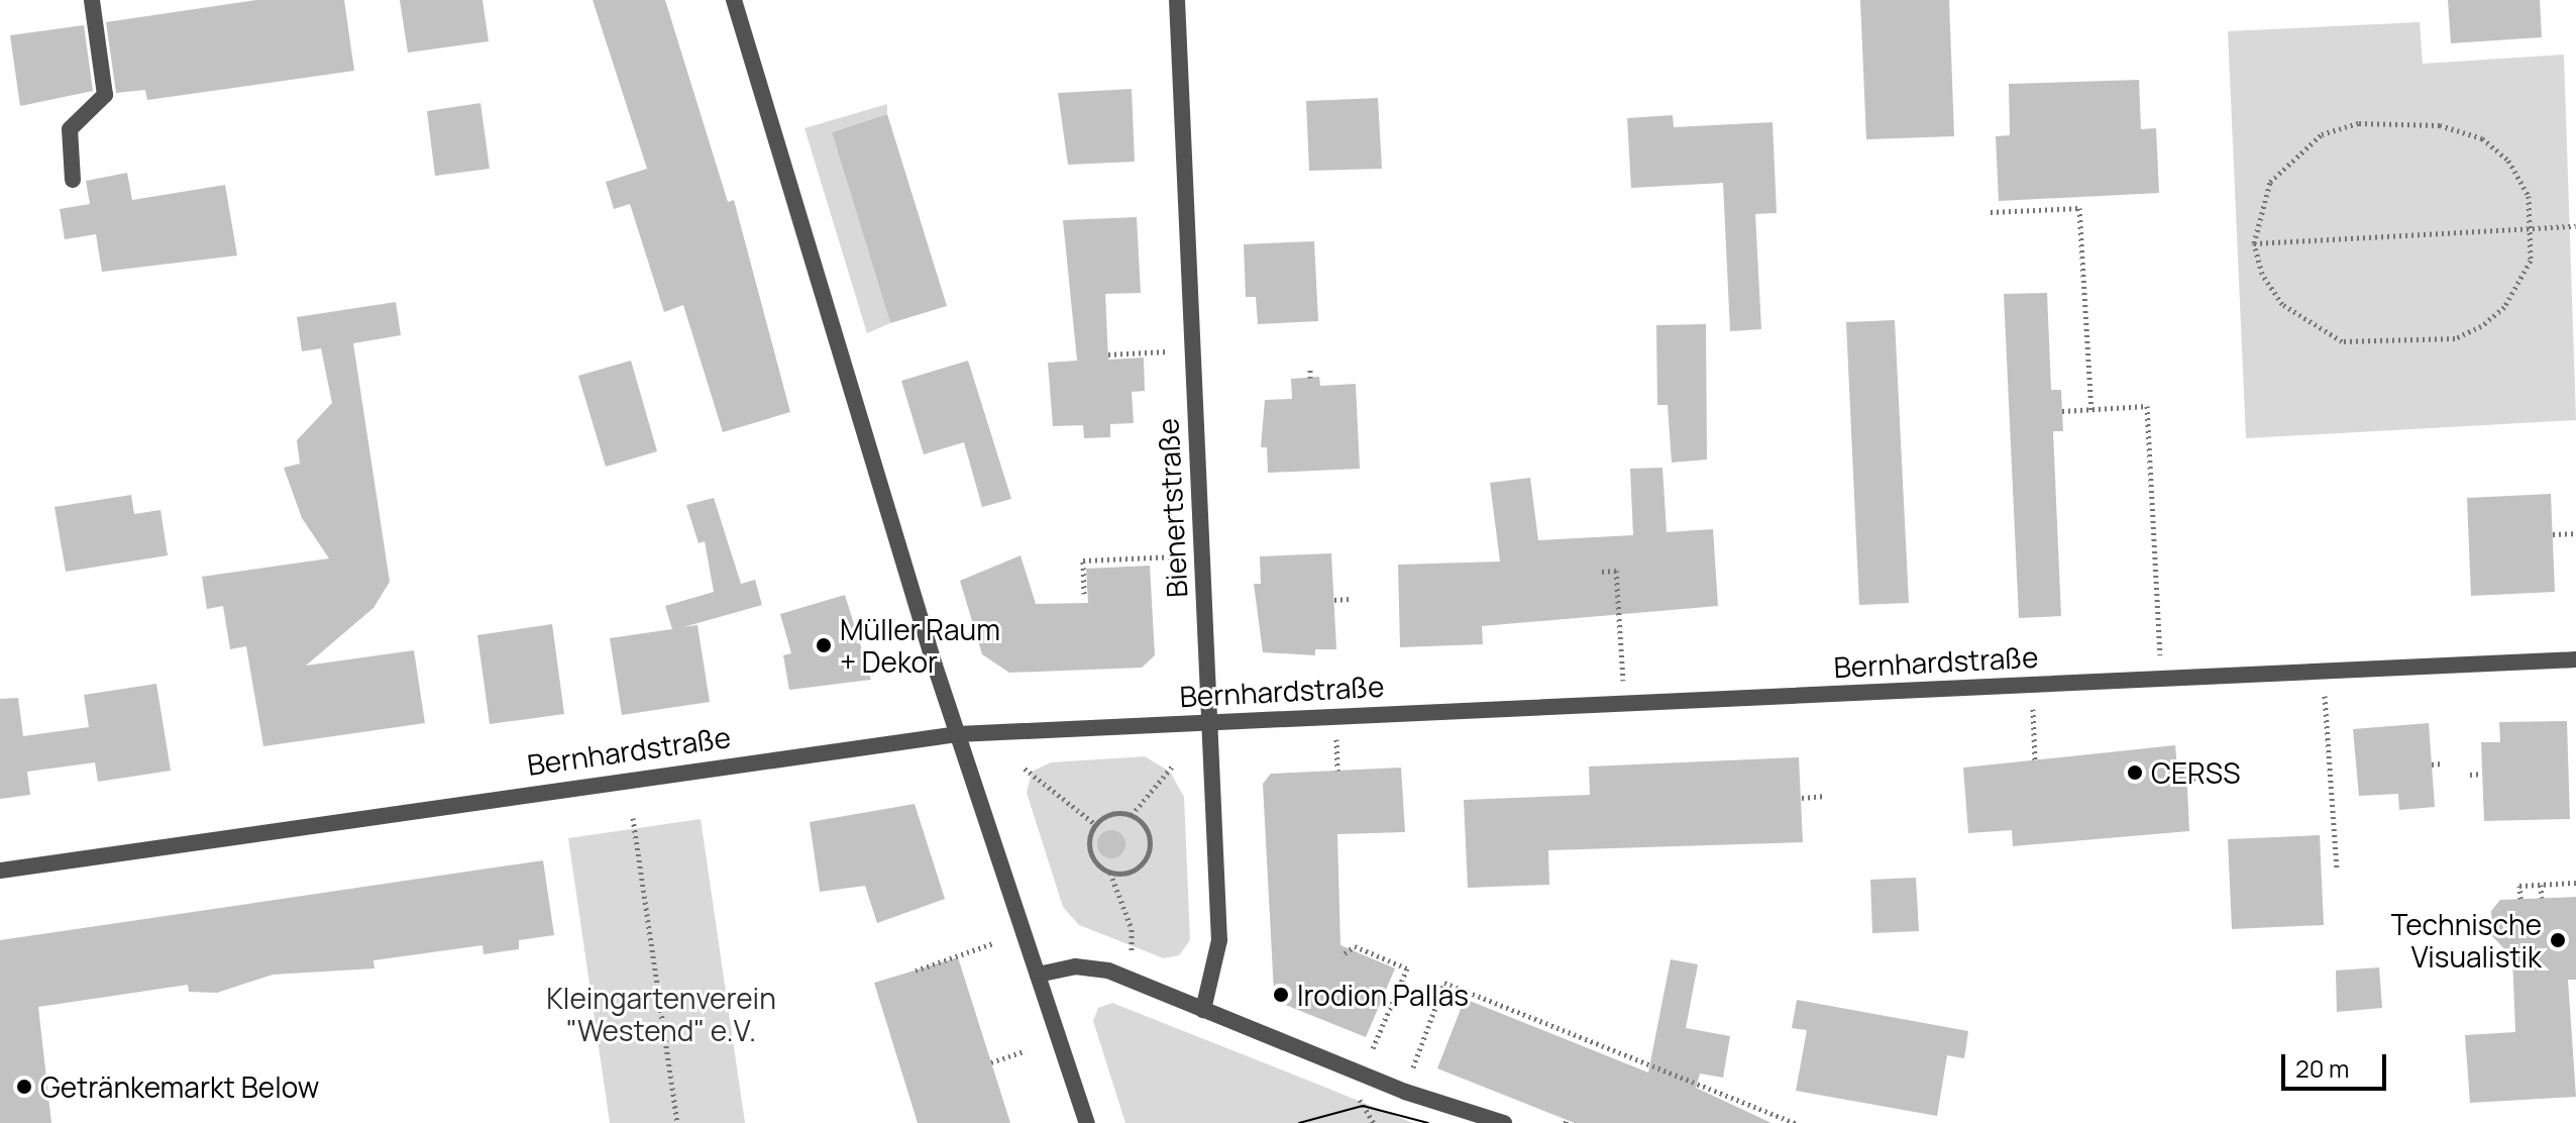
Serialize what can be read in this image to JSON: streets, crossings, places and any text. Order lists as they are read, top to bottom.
{
  "streets": {
    "street": ["Bienertstraße", "Bernhardstraße"]
  },
  "crossings": [
    ["Bienertstraße", "Bernhardstraße"]
  ],
  "parks": ["Kleingartenverein \"Westend\" e.V."],
  "places": [
    "Müller Raum + Dekor",
    "CERSS",
    "Technische Visualistik",
    "Irodion Pallas",
    "Getränkemarkt Below"
  ],
  "scale_bar": "20 m"
}
